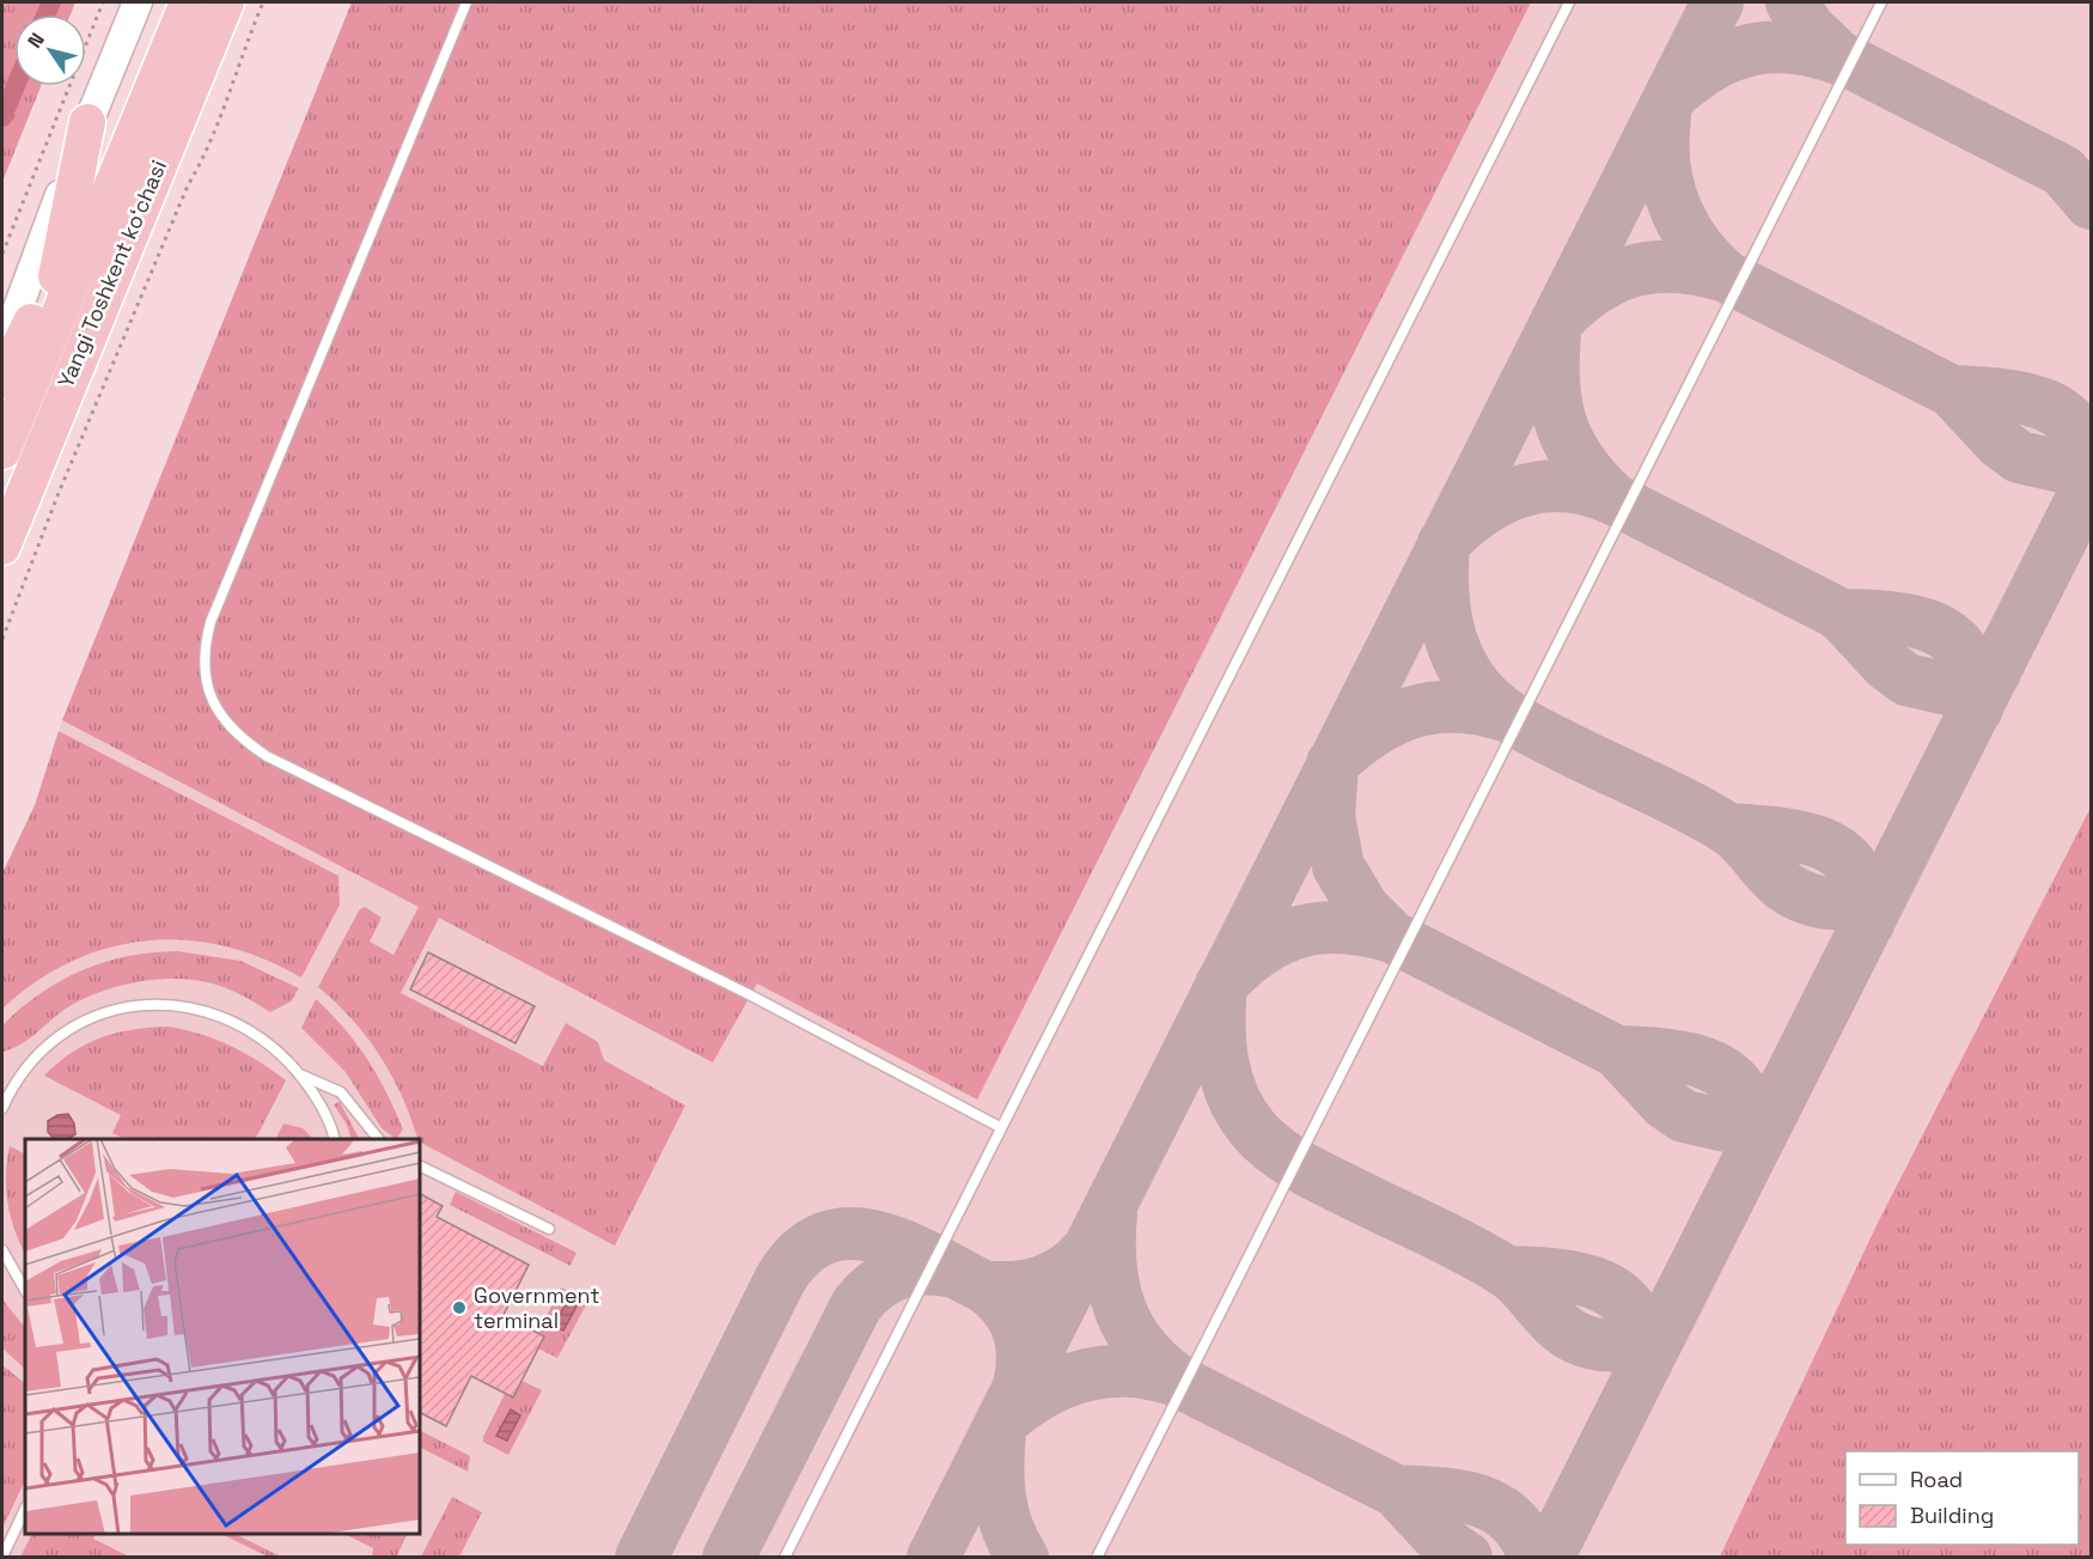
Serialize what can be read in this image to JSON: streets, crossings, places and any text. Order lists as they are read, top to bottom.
{
  "streets": {
    "highway": ["Yangi Toshkent ko‘chasi"]
  },
  "places": ["Government terminal"],
  "legend": ["Road", "Building"],
  "north": "top left"
}
